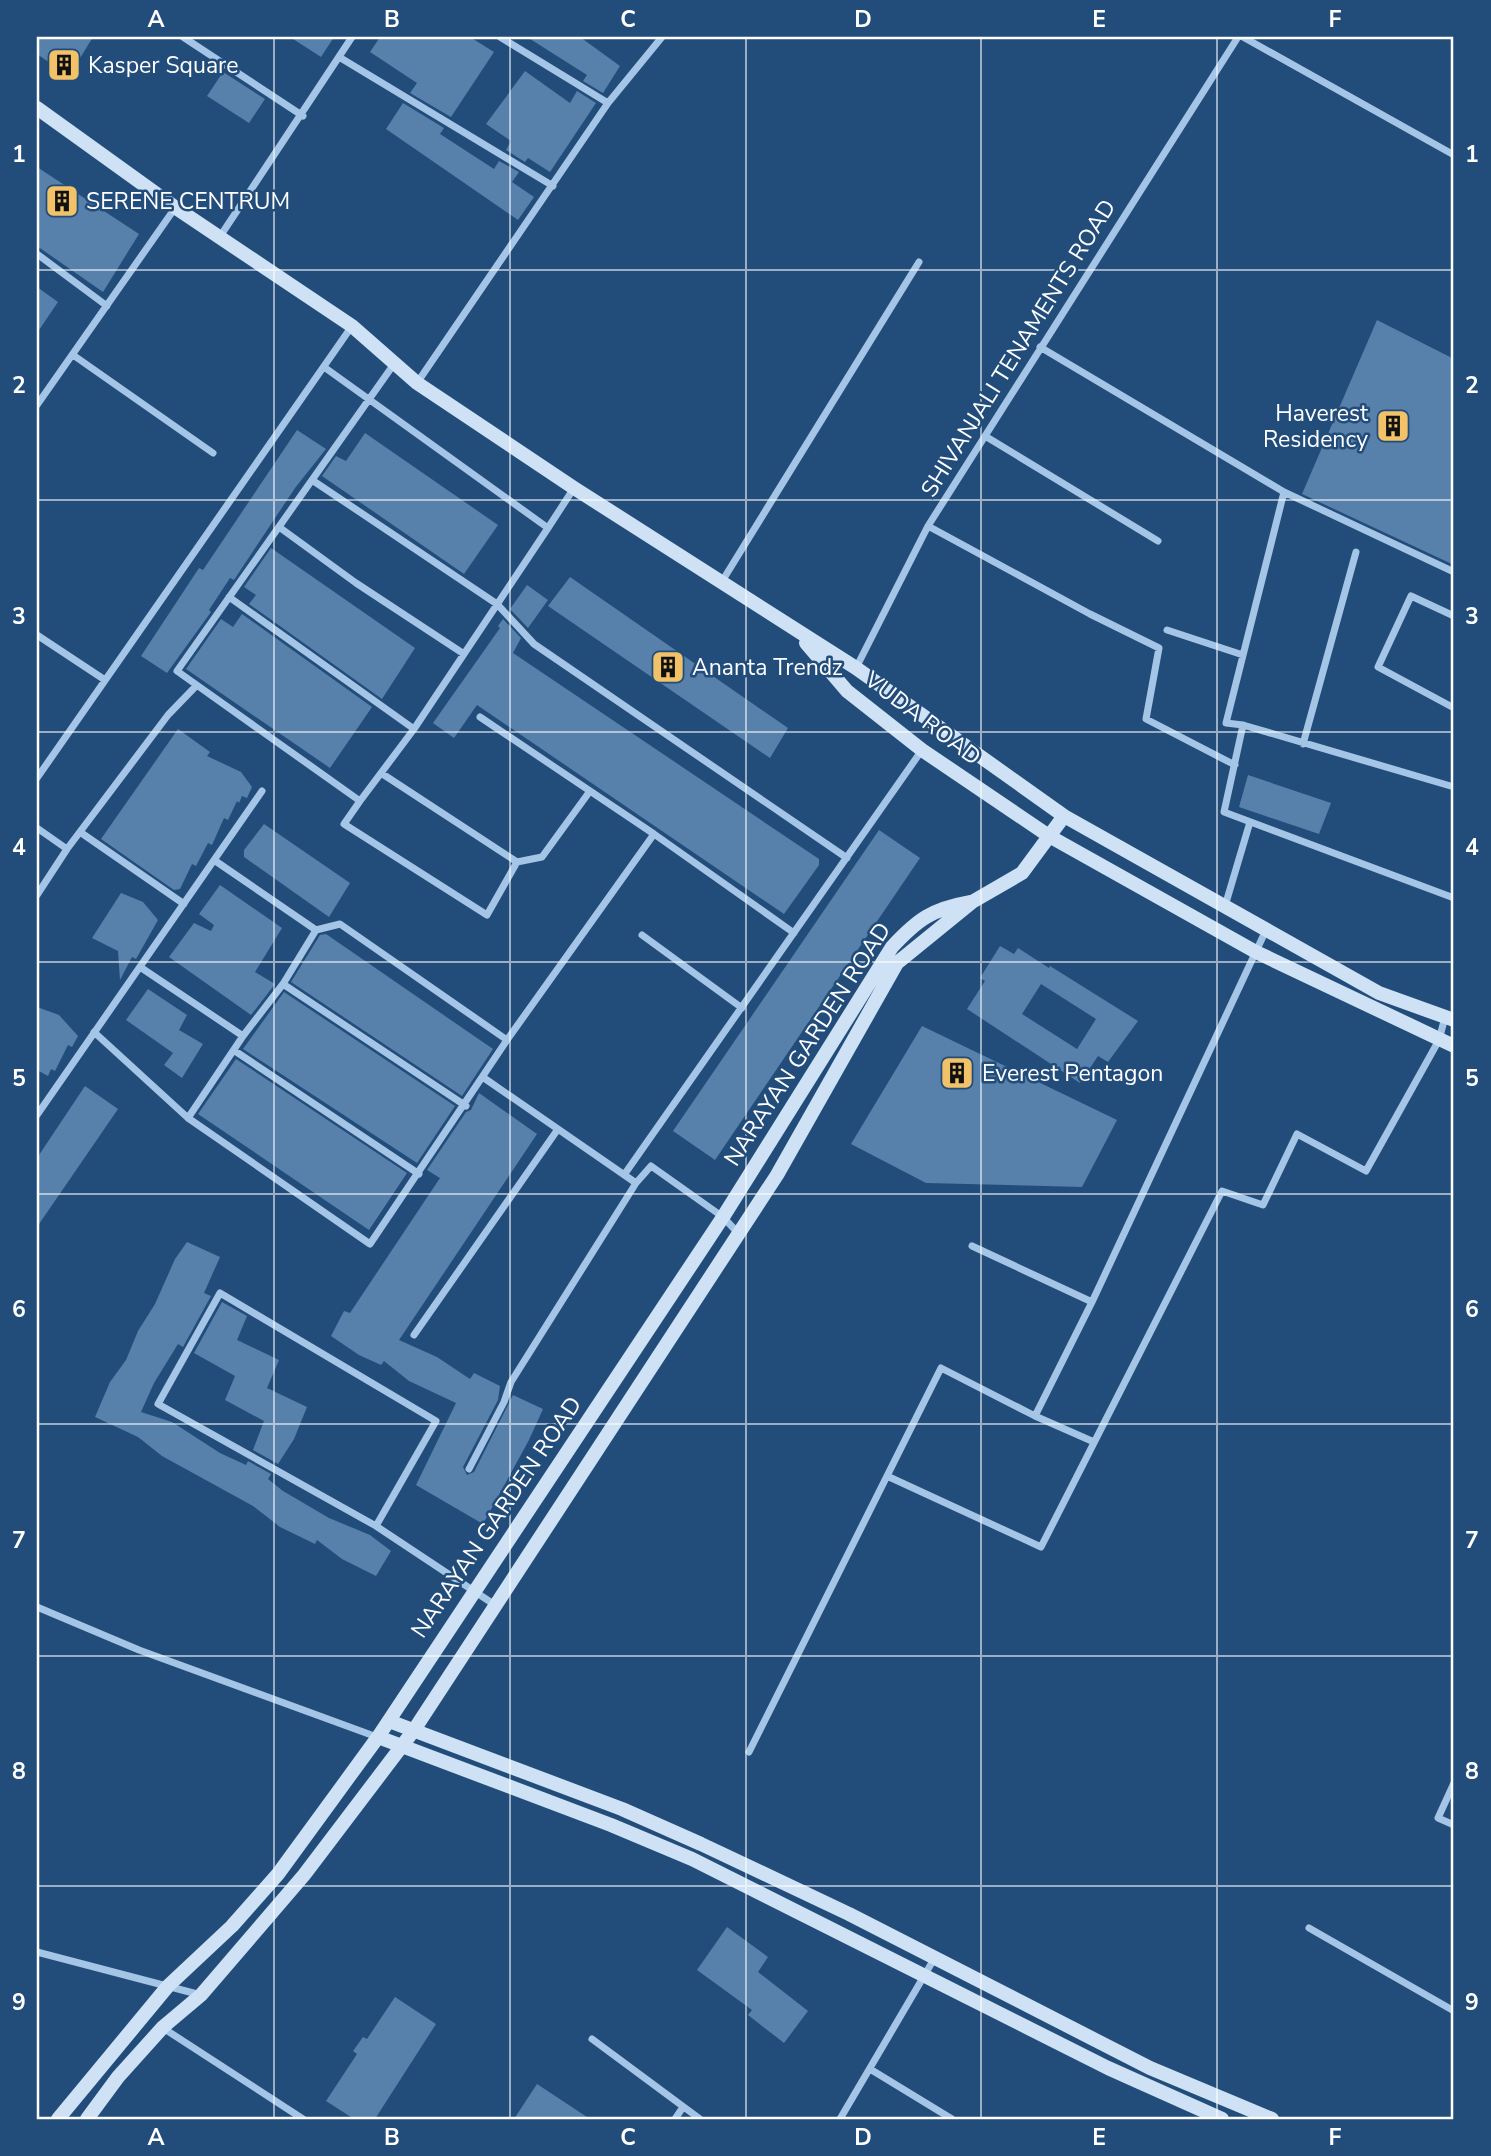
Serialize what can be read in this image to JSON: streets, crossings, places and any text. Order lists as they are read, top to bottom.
{
  "streets": {
    "street": ["SHIVANJALI TENAMENTS ROAD", "VUDA ROAD", "NARAYAN GARDEN ROAD"]
  },
  "places": {
    "building": [
      "Kasper Square",
      "SERENE CENTRUM",
      "Haverest Residency",
      "Ananta Trendz",
      "Everest Pentagon"
    ]
  },
  "grid": {
    "columns": [
      "A",
      "B",
      "C",
      "D",
      "E",
      "F"
    ],
    "rows": [
      "1",
      "2",
      "3",
      "4",
      "5",
      "6",
      "7",
      "8",
      "9"
    ]
  }
}
